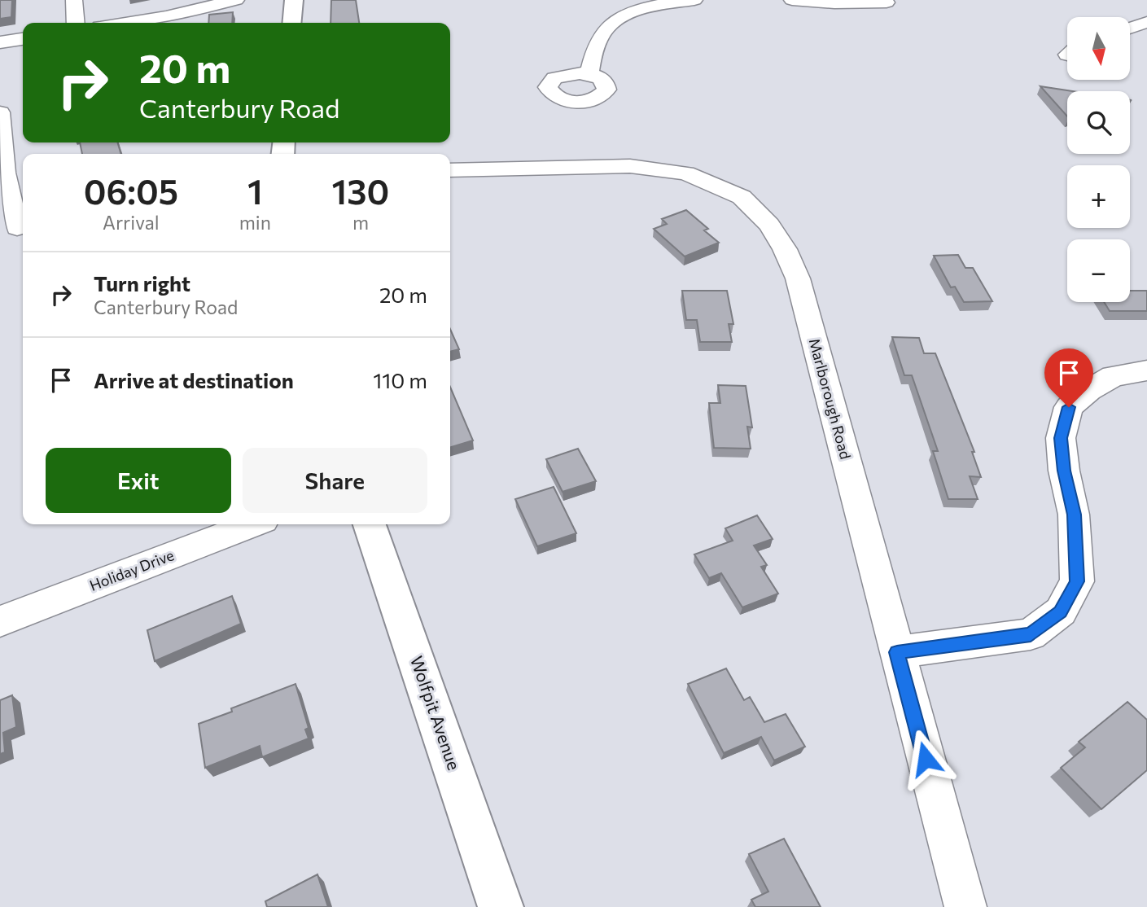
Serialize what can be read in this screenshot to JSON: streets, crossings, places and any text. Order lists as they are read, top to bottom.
{
  "streets": {
    "street": ["Marlborough Road", "Holiday Drive", "Wolfpit Avenue"]
  },
  "north": "bottom",
  "page": {
    "map_buttons": ["+", "−"],
    "turn": ["20 m", "Canterbury Road"],
    "eta": [
      "06:05",
      "Arrival",
      "1",
      "min",
      "130",
      "m"
    ],
    "list": [
      {
        "name": "Turn right",
        "note": "Canterbury Road",
        "value": "20 m"
      },
      {
        "name": "Arrive at destination",
        "value": "110 m"
      }
    ],
    "buttons": ["Exit", "Share"]
  }
}
